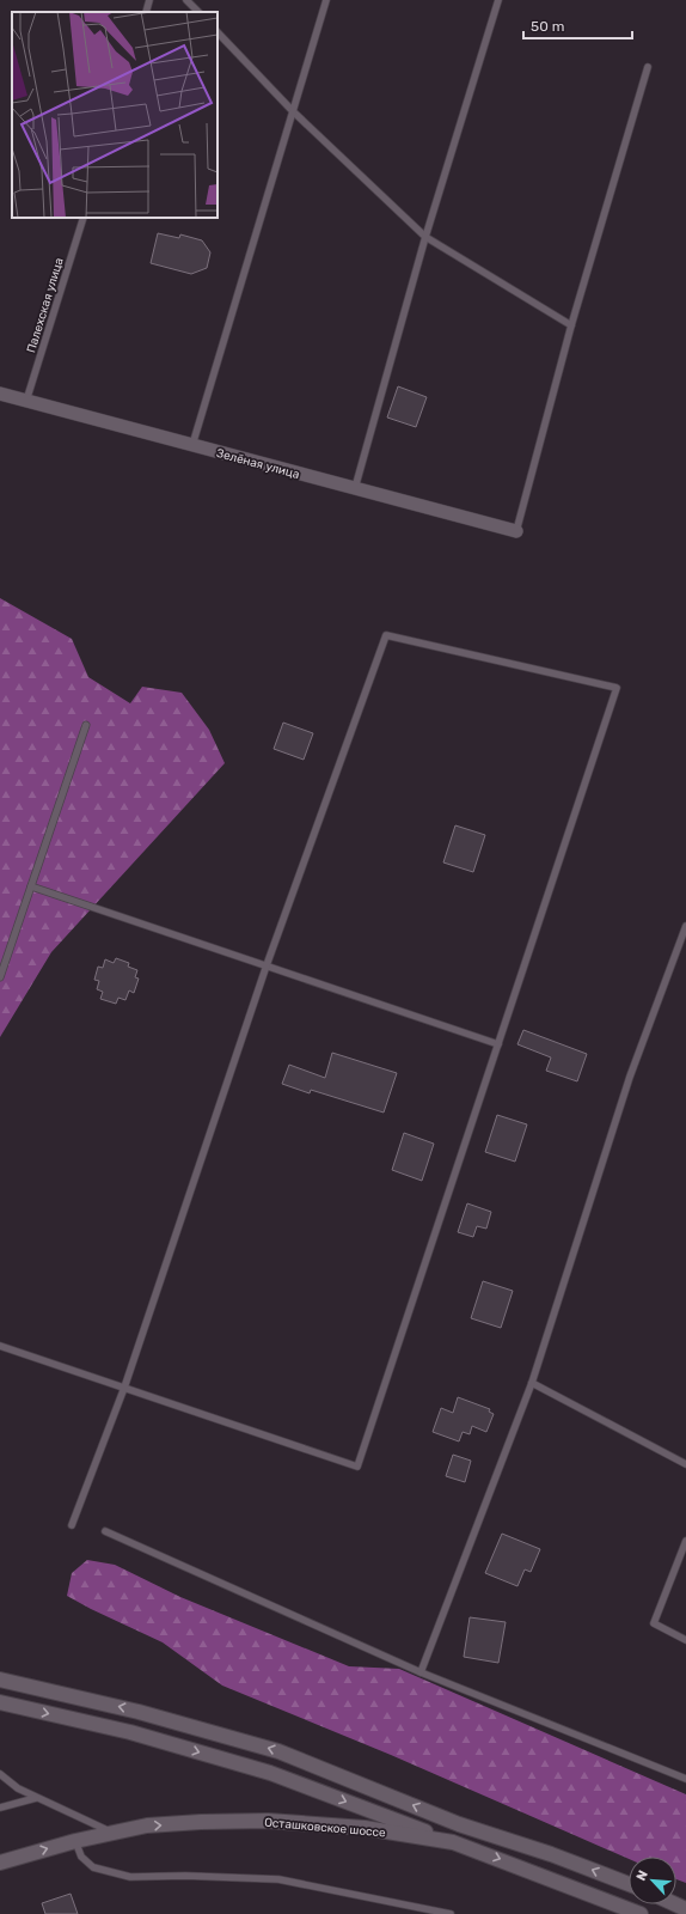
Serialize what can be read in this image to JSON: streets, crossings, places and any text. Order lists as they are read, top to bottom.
{
  "streets": {
    "main road": ["Осташковское шоссе"],
    "street": ["Зелёная улица"],
    "lane": ["Палехская улица"]
  },
  "crossings": [
    ["Палехская улица", "Зелёная улица"]
  ],
  "scale_bar": "50 m",
  "north": "top left"
}
